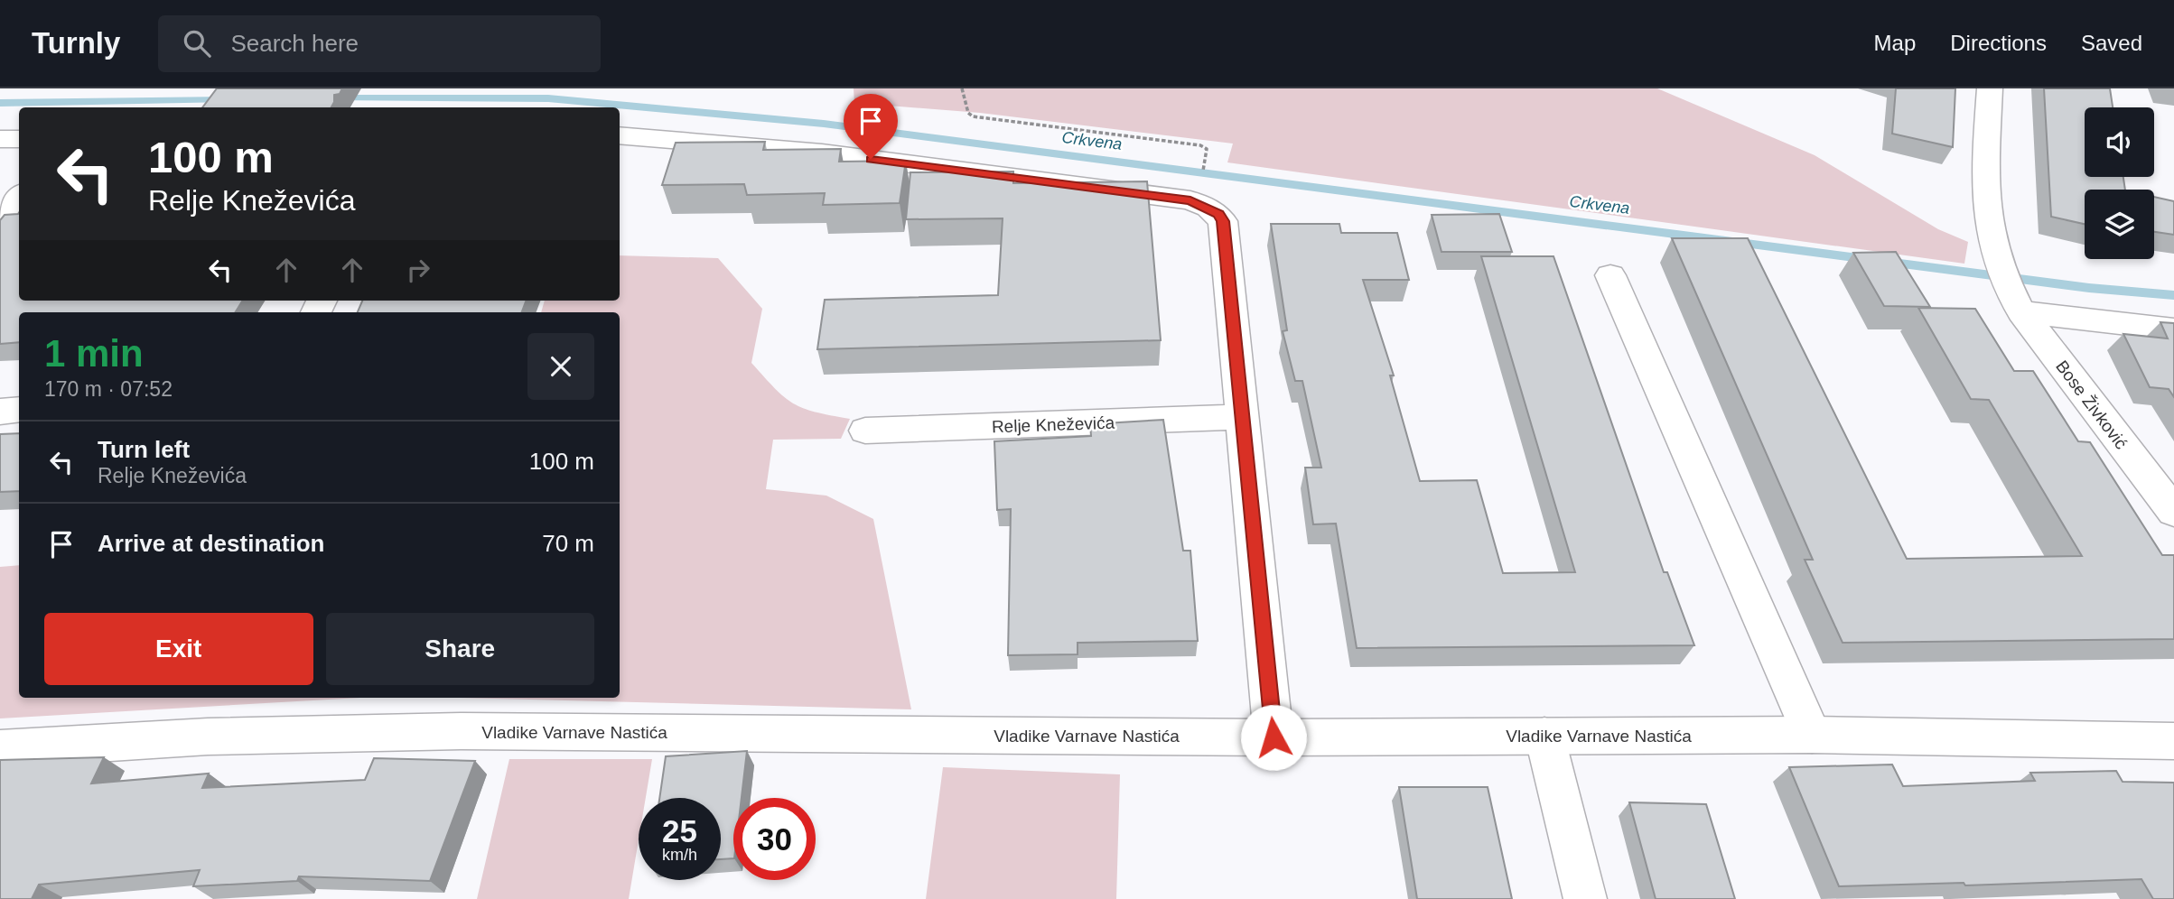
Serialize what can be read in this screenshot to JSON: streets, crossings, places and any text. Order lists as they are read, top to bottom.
{
  "streets": {
    "street": ["Bose Živković", "Relje Kneževića", "Vladike Varnave Nastića"]
  },
  "water": ["Crkvena"],
  "page": {
    "header": "Turnly",
    "search": "Search here",
    "nav": ["Map", "Directions", "Saved"],
    "turn": ["100 m", "Relje Kneževića"],
    "heading": ["1 min", "170 m · 07:52"],
    "list": [
      {
        "name": "Turn left",
        "note": "Relje Kneževića",
        "value": "100 m"
      },
      {
        "name": "Arrive at destination",
        "value": "70 m"
      }
    ],
    "buttons": ["Exit", "Share"],
    "speed": "25 km/h",
    "limit": "30"
  }
}
